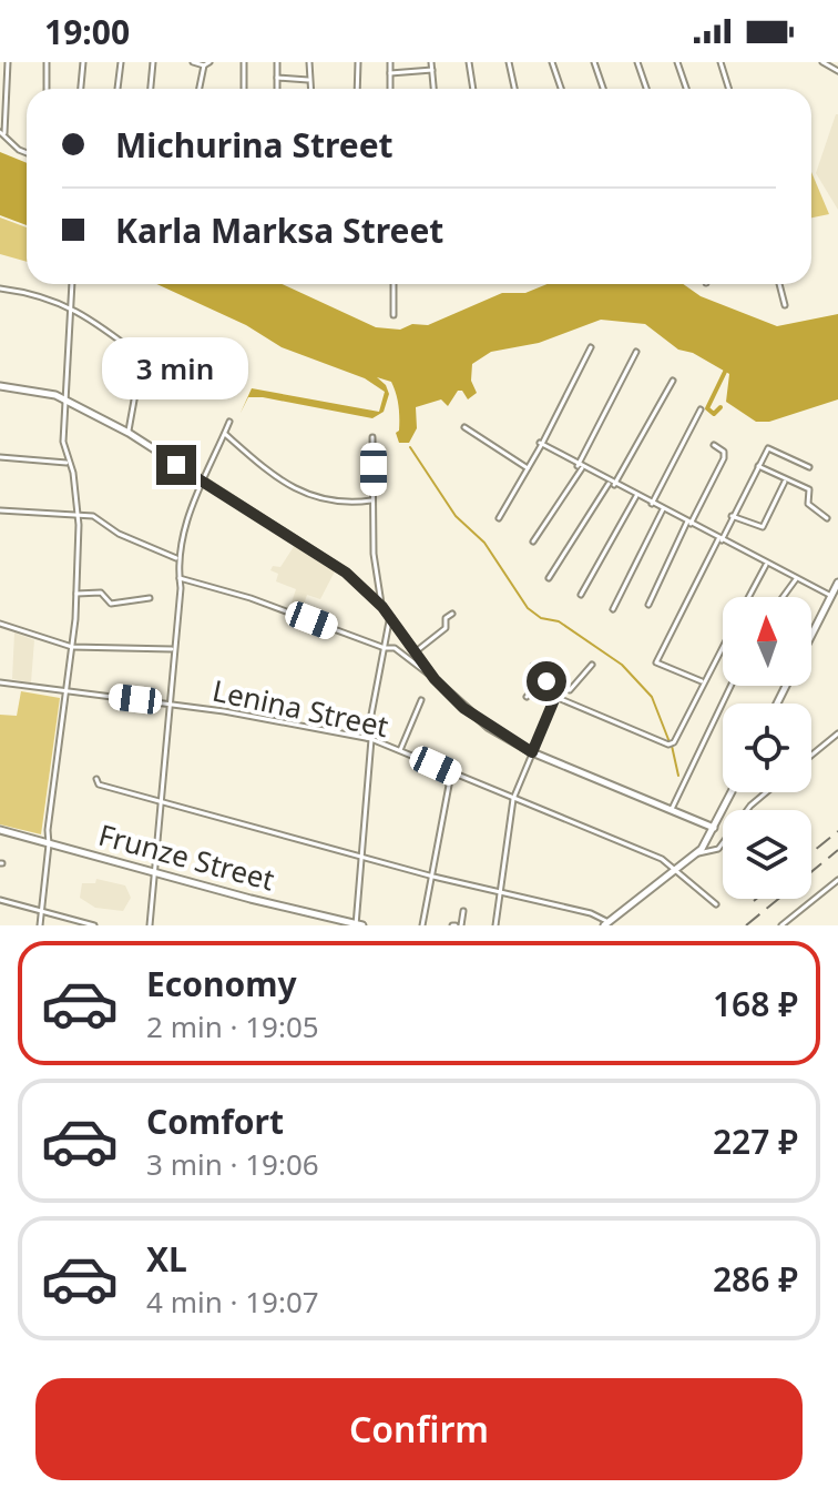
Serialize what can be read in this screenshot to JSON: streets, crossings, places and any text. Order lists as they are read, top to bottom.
{
  "streets": {
    "main road": ["Frunze Street"],
    "street": ["Lenina Street"]
  },
  "north": "top",
  "page": {
    "status": "19:00",
    "banner": ["Michurina Street", "Karla Marksa Street"],
    "bubble": "3 min",
    "list": [
      {
        "name": "Economy",
        "note": "2 min · 19:05",
        "value": "168 ₽"
      },
      {
        "name": "Comfort",
        "note": "3 min · 19:06",
        "value": "227 ₽"
      },
      {
        "name": "XL",
        "note": "4 min · 19:07",
        "value": "286 ₽"
      }
    ],
    "buttons": "Confirm"
  }
}
